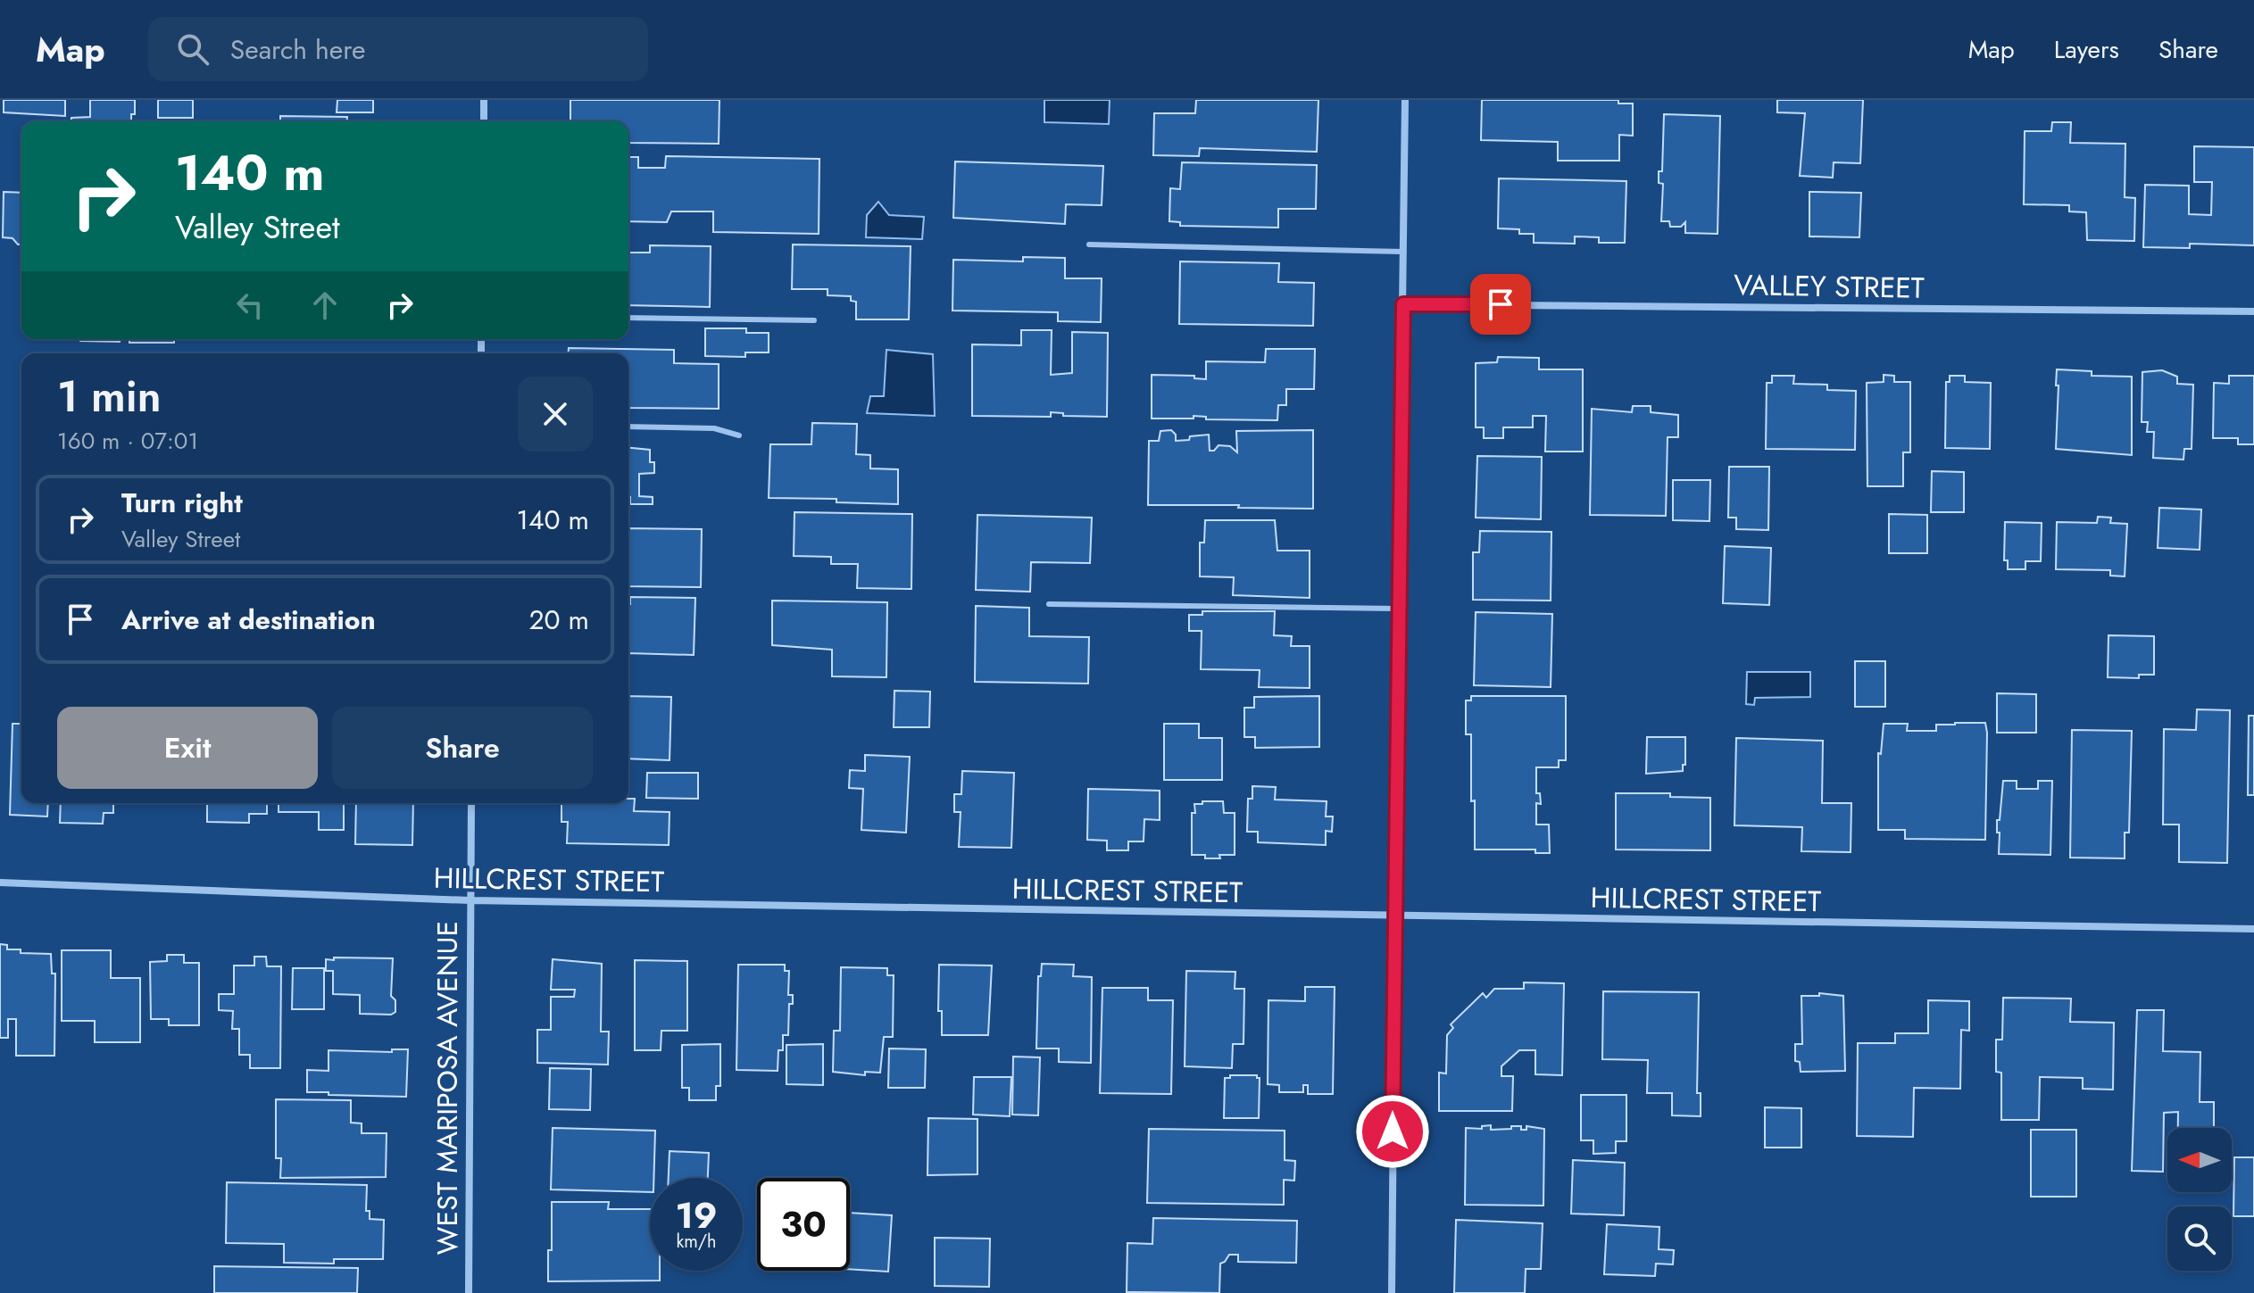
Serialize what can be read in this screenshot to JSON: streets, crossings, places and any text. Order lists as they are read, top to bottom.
{
  "streets": {
    "street": ["VALLEY STREET", "HILLCREST STREET", "WEST MARIPOSA AVENUE"]
  },
  "crossings": [
    ["HILLCREST STREET", "WEST MARIPOSA AVENUE"]
  ],
  "north": "left",
  "page": {
    "header": "Map",
    "search": "Search here",
    "nav": ["Map", "Layers", "Share"],
    "turn": ["140 m", "Valley Street"],
    "heading": ["1 min", "160 m · 07:01"],
    "list": [
      {
        "name": "Turn right",
        "note": "Valley Street",
        "value": "140 m"
      },
      {
        "name": "Arrive at destination",
        "value": "20 m"
      }
    ],
    "buttons": ["Exit", "Share"],
    "speed": "19 km/h",
    "limit": "30"
  }
}
